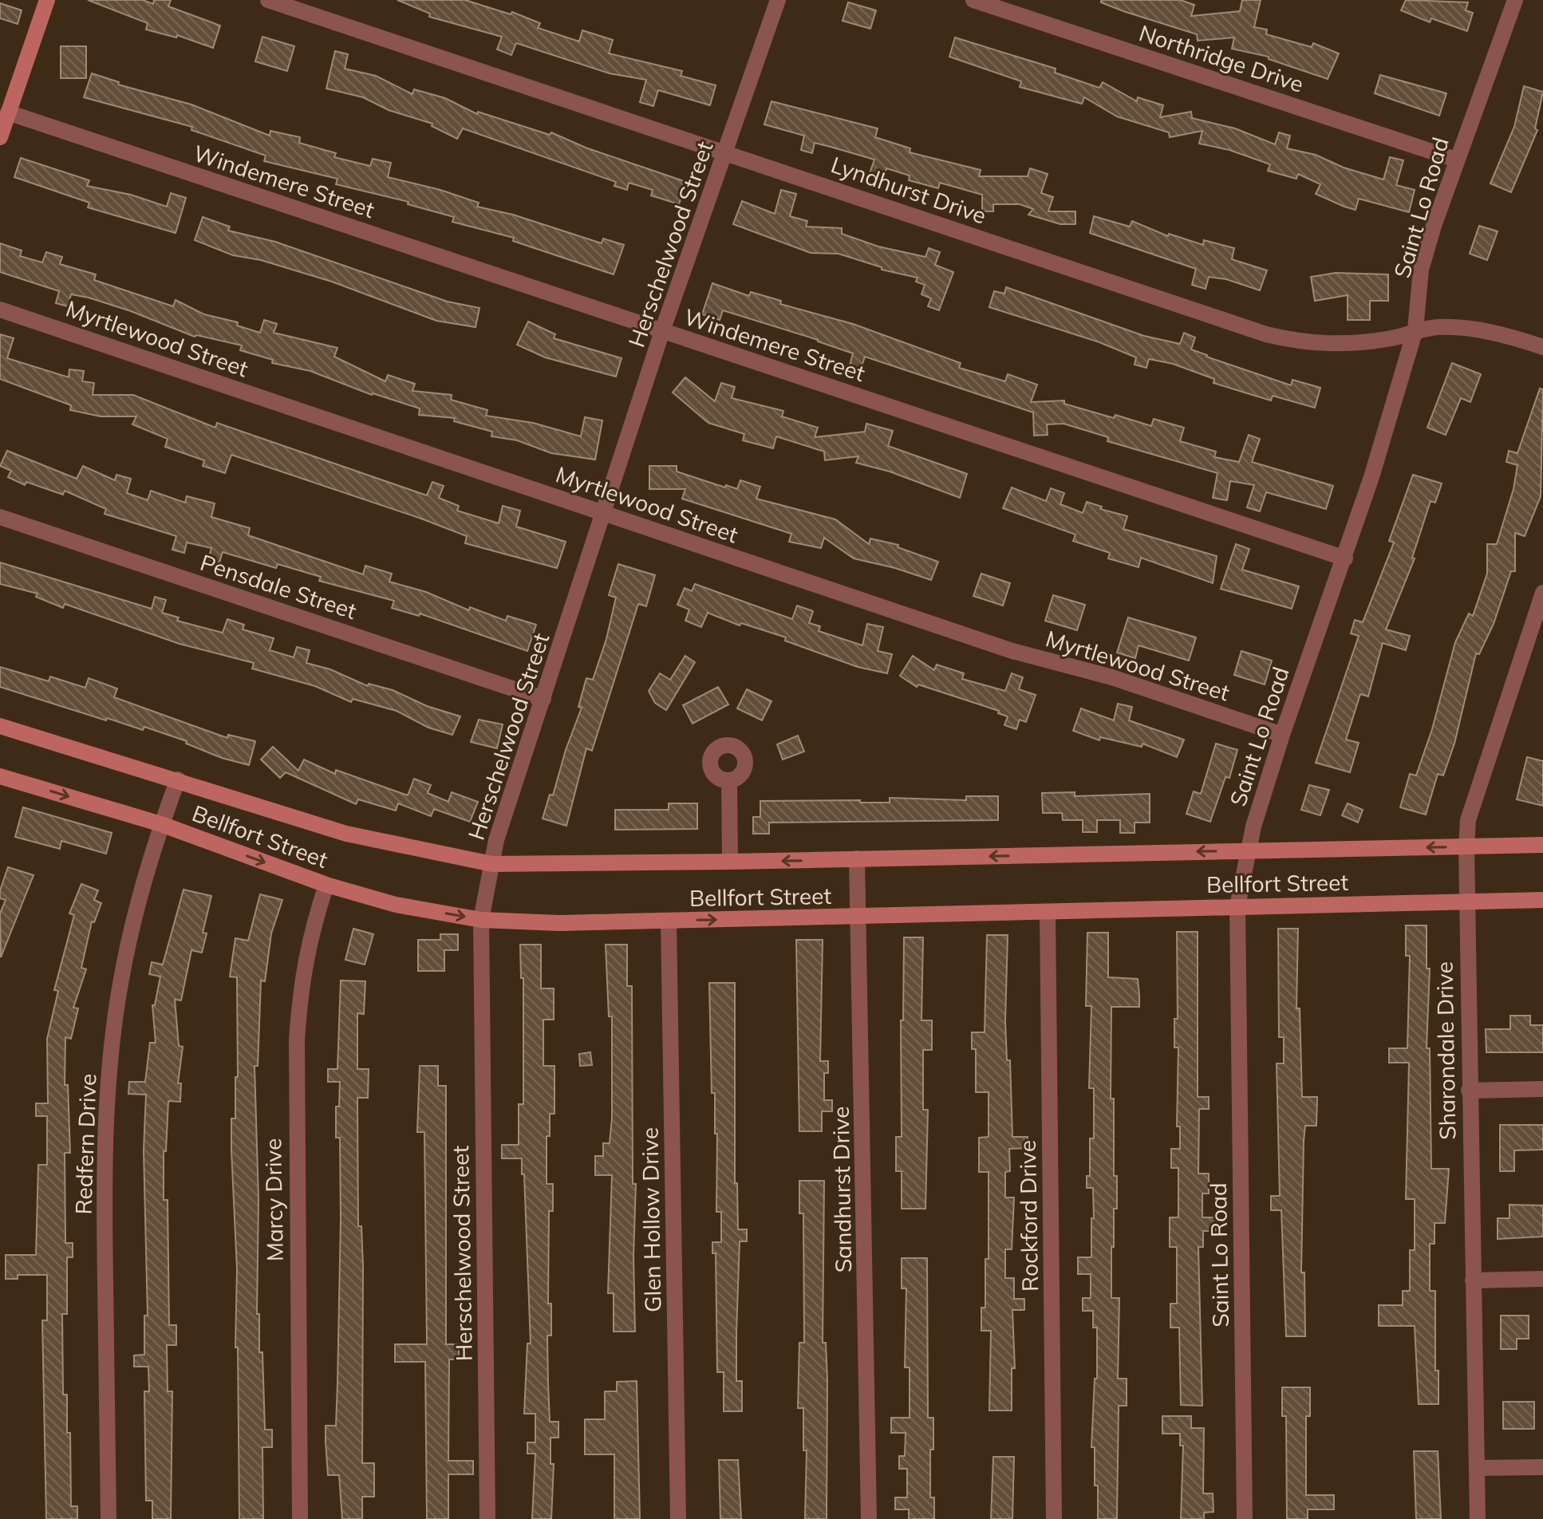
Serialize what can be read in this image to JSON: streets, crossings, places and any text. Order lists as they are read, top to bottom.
{
  "streets": {
    "main road": ["Bellfort Street"],
    "street": [
      "Northridge Drive",
      "Windemere Street",
      "Lyndhurst Drive",
      "Saint Lo Road",
      "Herschelwood Street",
      "Myrtlewood Street",
      "Pensdale Street",
      "Sharondale Drive",
      "Redfern Drive",
      "Sandhurst Drive",
      "Marcy Drive",
      "Rockford Drive",
      "Glen Hollow Drive"
    ]
  },
  "crossings": [
    ["Northridge Drive", "Saint Lo Road"],
    ["Windemere Street", "Saint Lo Road"],
    ["Windemere Street", "Herschelwood Street"],
    ["Lyndhurst Drive", "Saint Lo Road"],
    ["Lyndhurst Drive", "Herschelwood Street"],
    ["Saint Lo Road", "Myrtlewood Street"],
    ["Saint Lo Road", "Bellfort Street"],
    ["Herschelwood Street", "Myrtlewood Street"],
    ["Herschelwood Street", "Pensdale Street"],
    ["Herschelwood Street", "Bellfort Street"],
    ["Bellfort Street", "Sharondale Drive"],
    ["Bellfort Street", "Redfern Drive"],
    ["Bellfort Street", "Sandhurst Drive"],
    ["Bellfort Street", "Marcy Drive"],
    ["Bellfort Street", "Rockford Drive"],
    ["Bellfort Street", "Glen Hollow Drive"]
  ]
}
